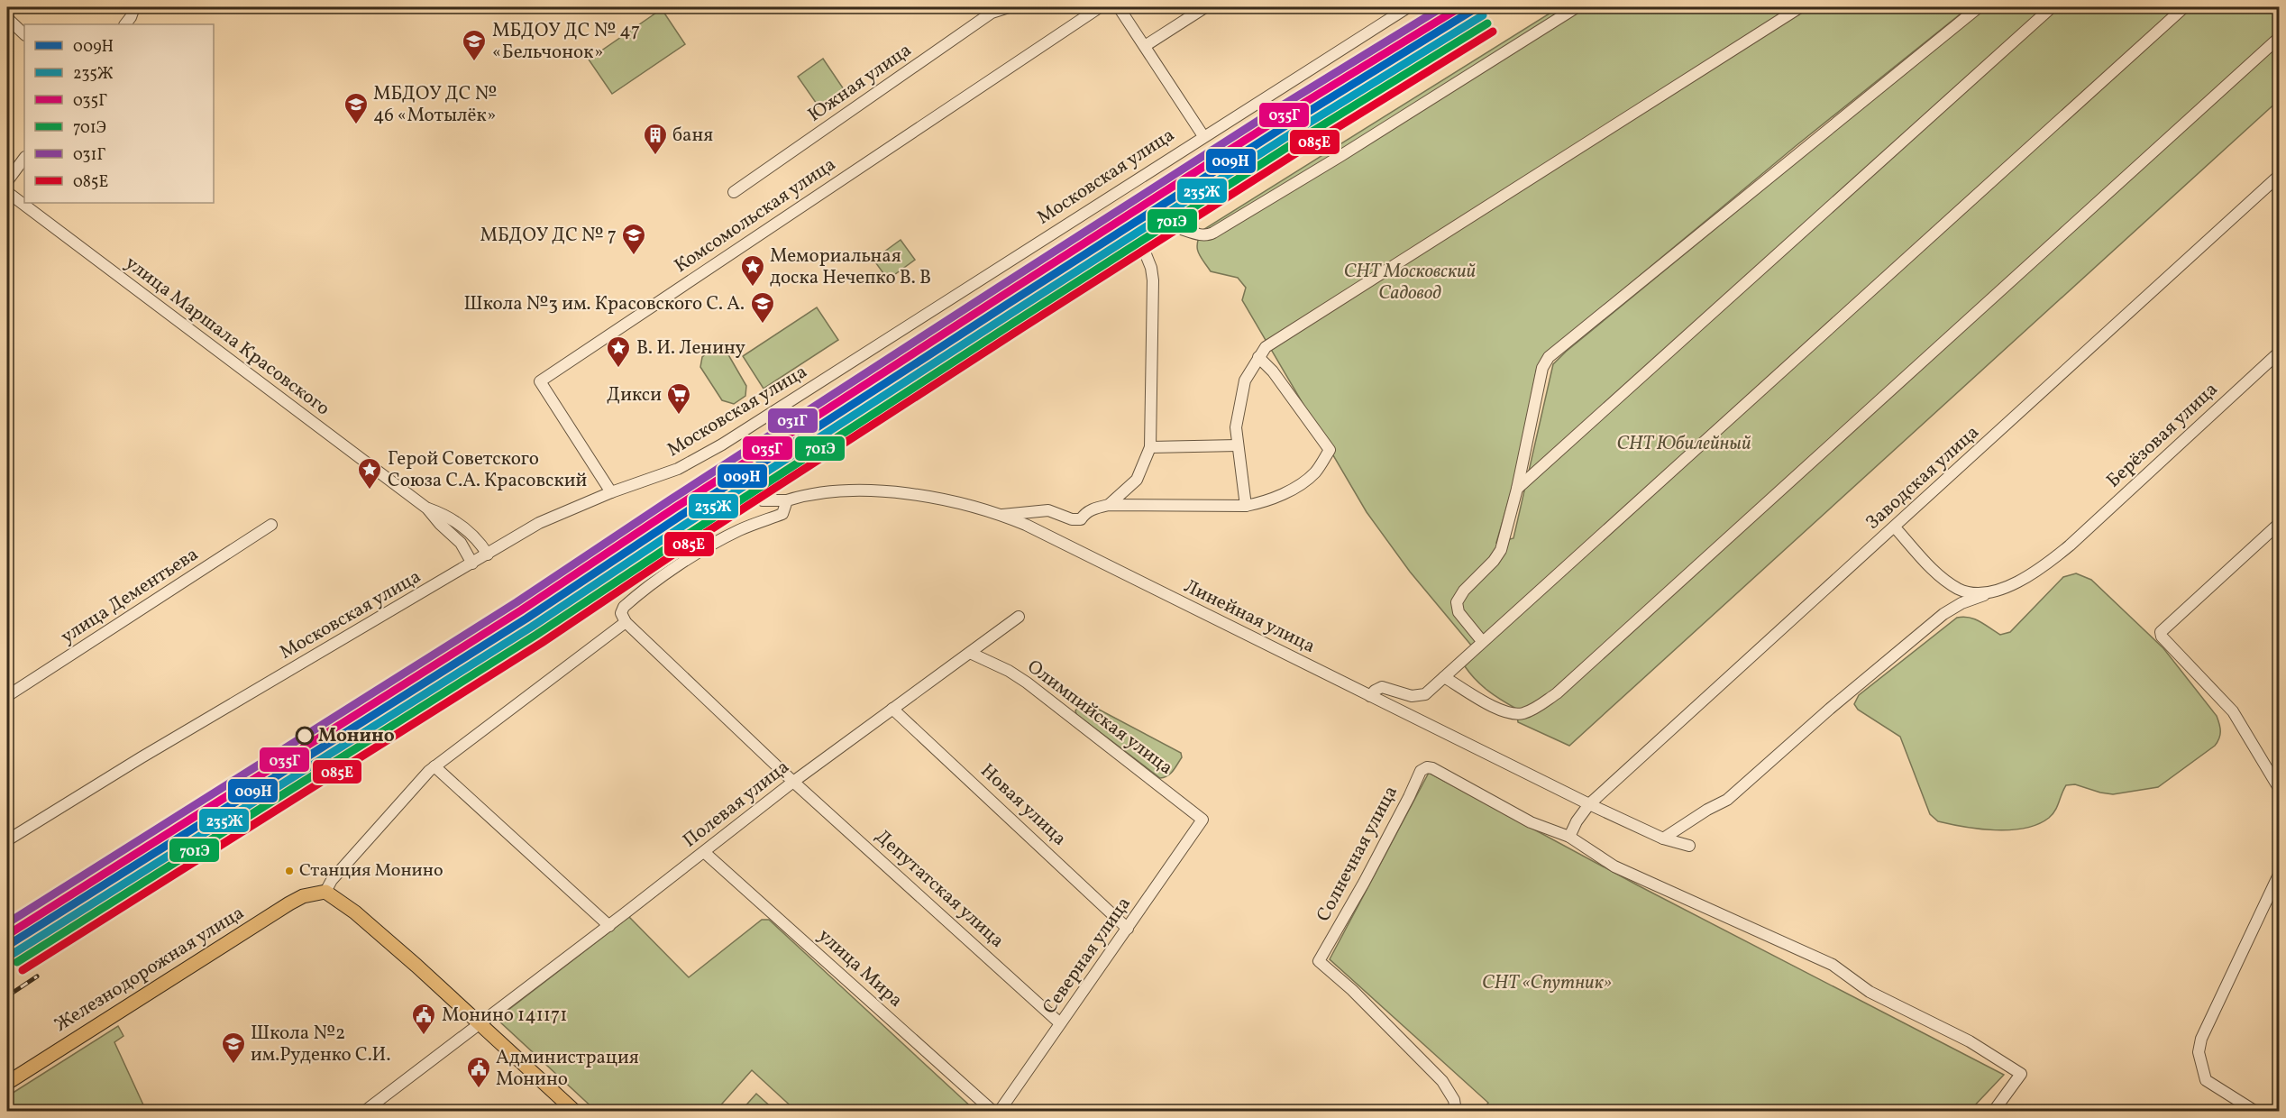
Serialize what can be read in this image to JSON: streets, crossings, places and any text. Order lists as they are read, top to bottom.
{
  "streets": {
    "main road": ["Железнодорожная улица"],
    "street": [
      "Южная улица",
      "Московская улица",
      "Комсомольская улица",
      "улица Маршала Красовского",
      "Берёзовая улица",
      "Заводская улица",
      "улица Дементьева",
      "Линейная улица",
      "Олимпийская улица",
      "Полевая улица",
      "Новая улица",
      "Солнечная улица",
      "Депутатская улица",
      "Северная улица",
      "улица Мира"
    ]
  },
  "crossings": [
    ["Московская улица", "Комсомольская улица"],
    ["Московская улица", "улица Маршала Красовского"],
    ["Берёзовая улица", "Линейная улица"],
    ["Заводская улица", "Линейная улица"],
    ["Заводская улица", "Солнечная улица"],
    ["Олимпийская улица", "Полевая улица"],
    ["Олимпийская улица", "Северная улица"],
    ["Полевая улица", "Новая улица"],
    ["Полевая улица", "Депутатская улица"],
    ["Полевая улица", "улица Мира"],
    ["Новая улица", "Северная улица"],
    ["Депутатская улица", "Северная улица"],
    ["Депутатская улица", "Железнодорожная улица"]
  ],
  "parks": ["СНТ Московский Садовод", "СНТ Юбилейный", "СНТ «Спутник»"],
  "places": {
    "school or university": [
      "МБДОУ ДС № 47 «Бельчонок»",
      "МБДОУ ДC № 46 «Мотылёк»",
      "МБДОУ ДС № 7",
      "Школа №3 им. Красовского С. А.",
      "Школа №2 им.Руденко С.И."
    ],
    "building": ["баня"],
    "place": ["Мемориальная доска Нечепко В. В", "В. И. Ленину", "Герой Советского Союза С.А. Красовский"],
    "supermarket": ["Дикси"],
    "other": ["Монино", "Станция Монино"],
    "public building": ["Монино 141171", "Администрация Монино"]
  },
  "lines": [
    "transit line 009Н",
    "transit line 035Г",
    "transit line 031Г",
    "transit line 235Ж",
    "transit line 701Э",
    "transit line 085Е"
  ],
  "legend": [
    "009Н",
    "235Ж",
    "035Г",
    "701Э",
    "031Г",
    "085Е"
  ]
}
